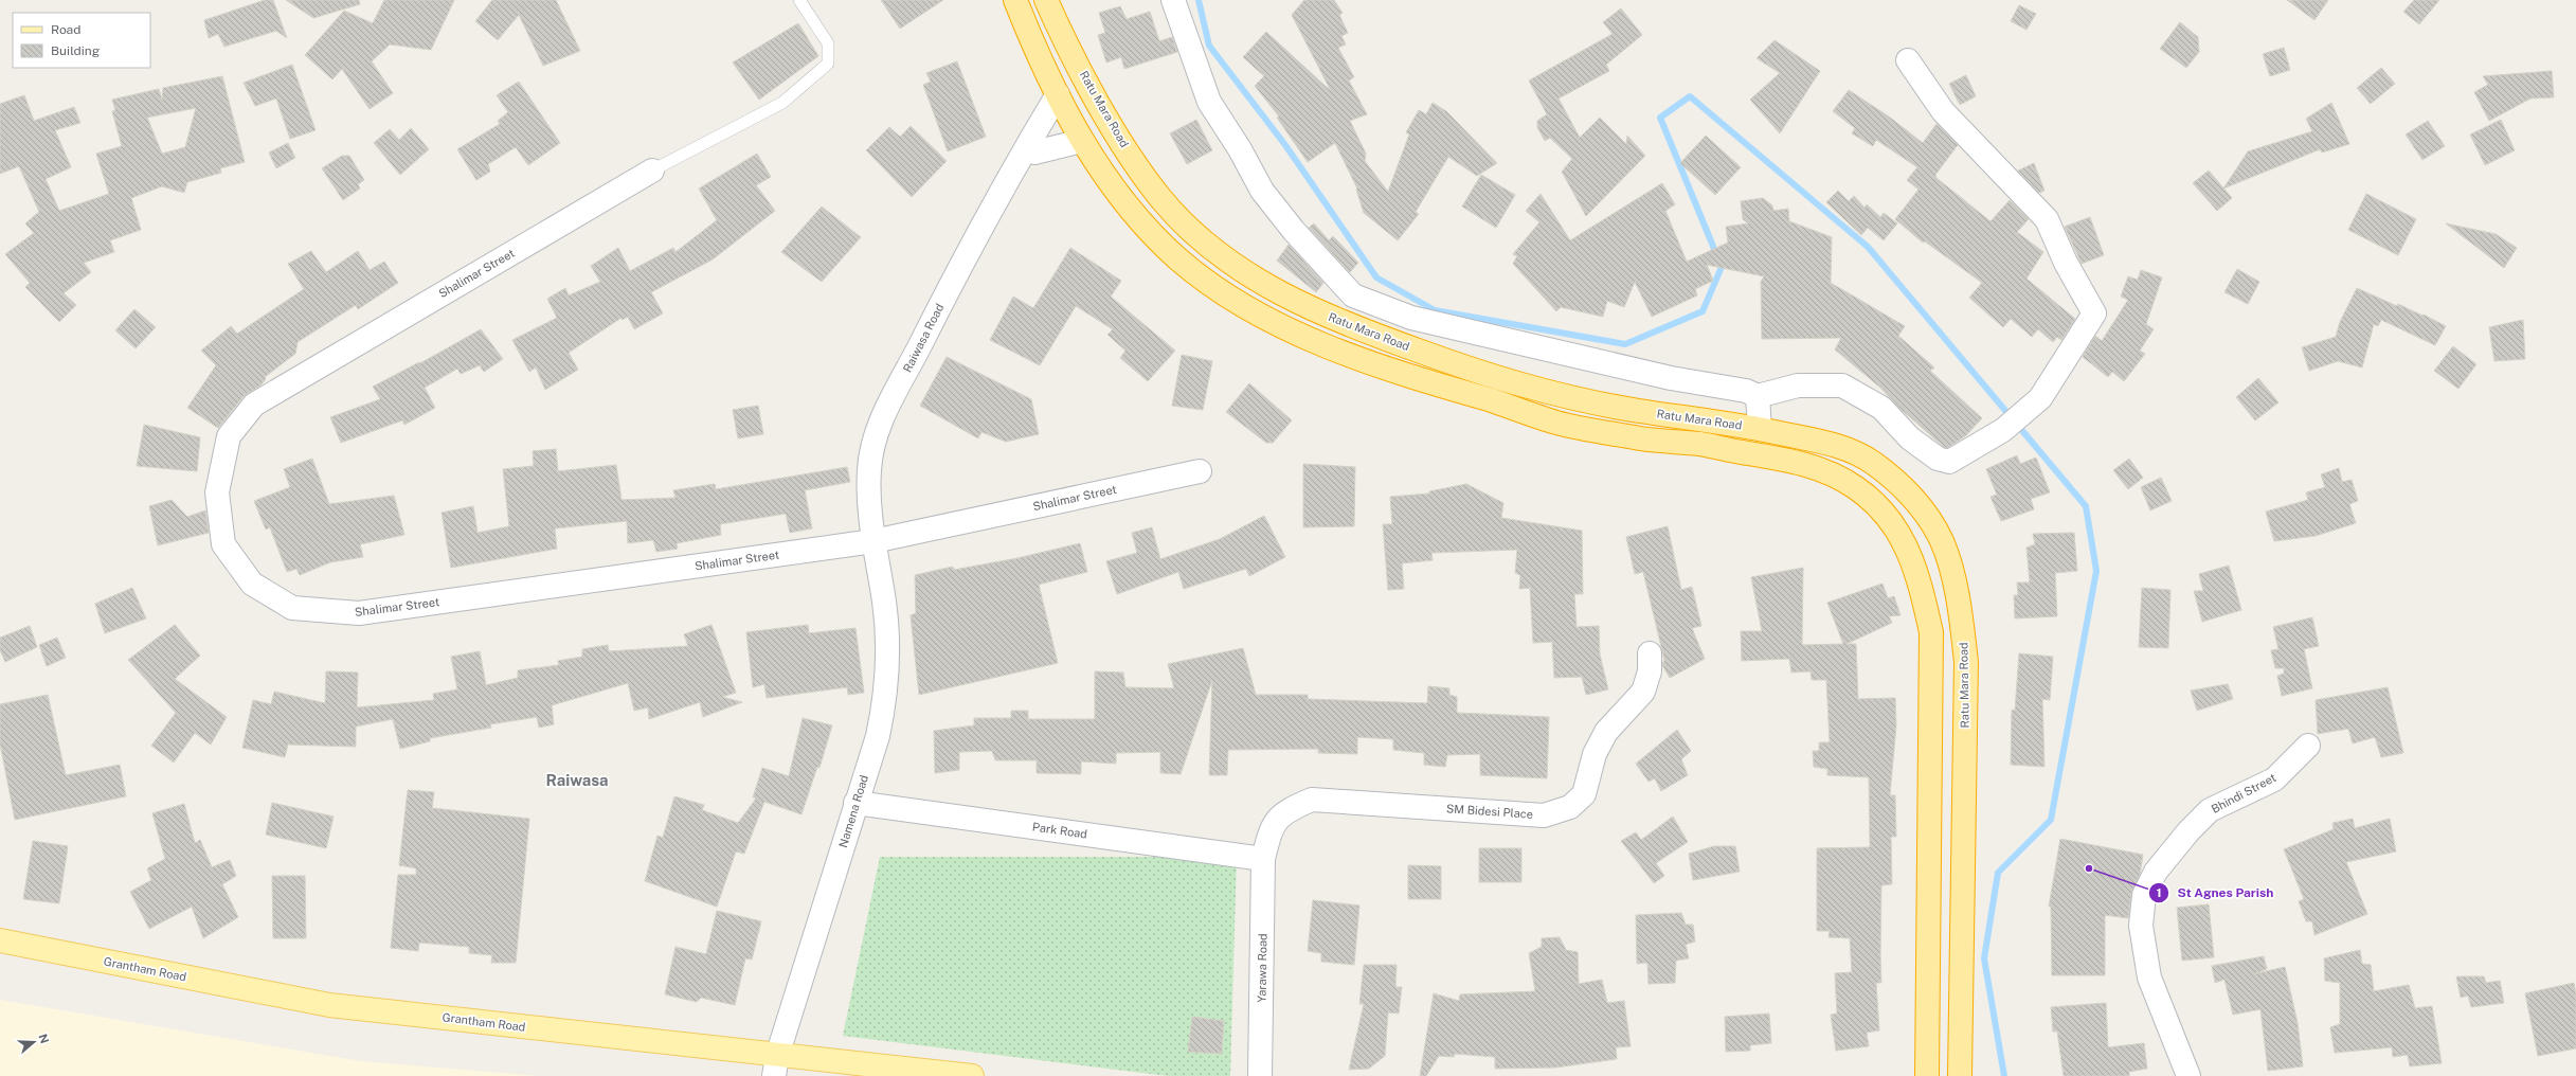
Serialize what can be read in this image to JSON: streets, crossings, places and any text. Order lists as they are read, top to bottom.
{
  "streets": {
    "highway": ["Ratu Mara Road"],
    "main road": ["Grantham Road"],
    "street": [
      "Shalimar Street",
      "Raiwasa Road",
      "Bhindi Street",
      "Namena Road",
      "SM Bidesi Place",
      "Park Road",
      "Yarawa Road"
    ]
  },
  "crossings": [
    ["Ratu Mara Road", "Raiwasa Road"],
    ["Shalimar Street", "Raiwasa Road"],
    ["Shalimar Street", "Namena Road"],
    ["Raiwasa Road", "Namena Road"],
    ["Namena Road", "Park Road"],
    ["Namena Road", "Grantham Road"],
    ["SM Bidesi Place", "Park Road"],
    ["SM Bidesi Place", "Yarawa Road"],
    ["Park Road", "Yarawa Road"]
  ],
  "districts": ["Raiwasa"],
  "places": ["St Agnes Parish"],
  "legend": ["Road", "Building"],
  "north": "right"
}
